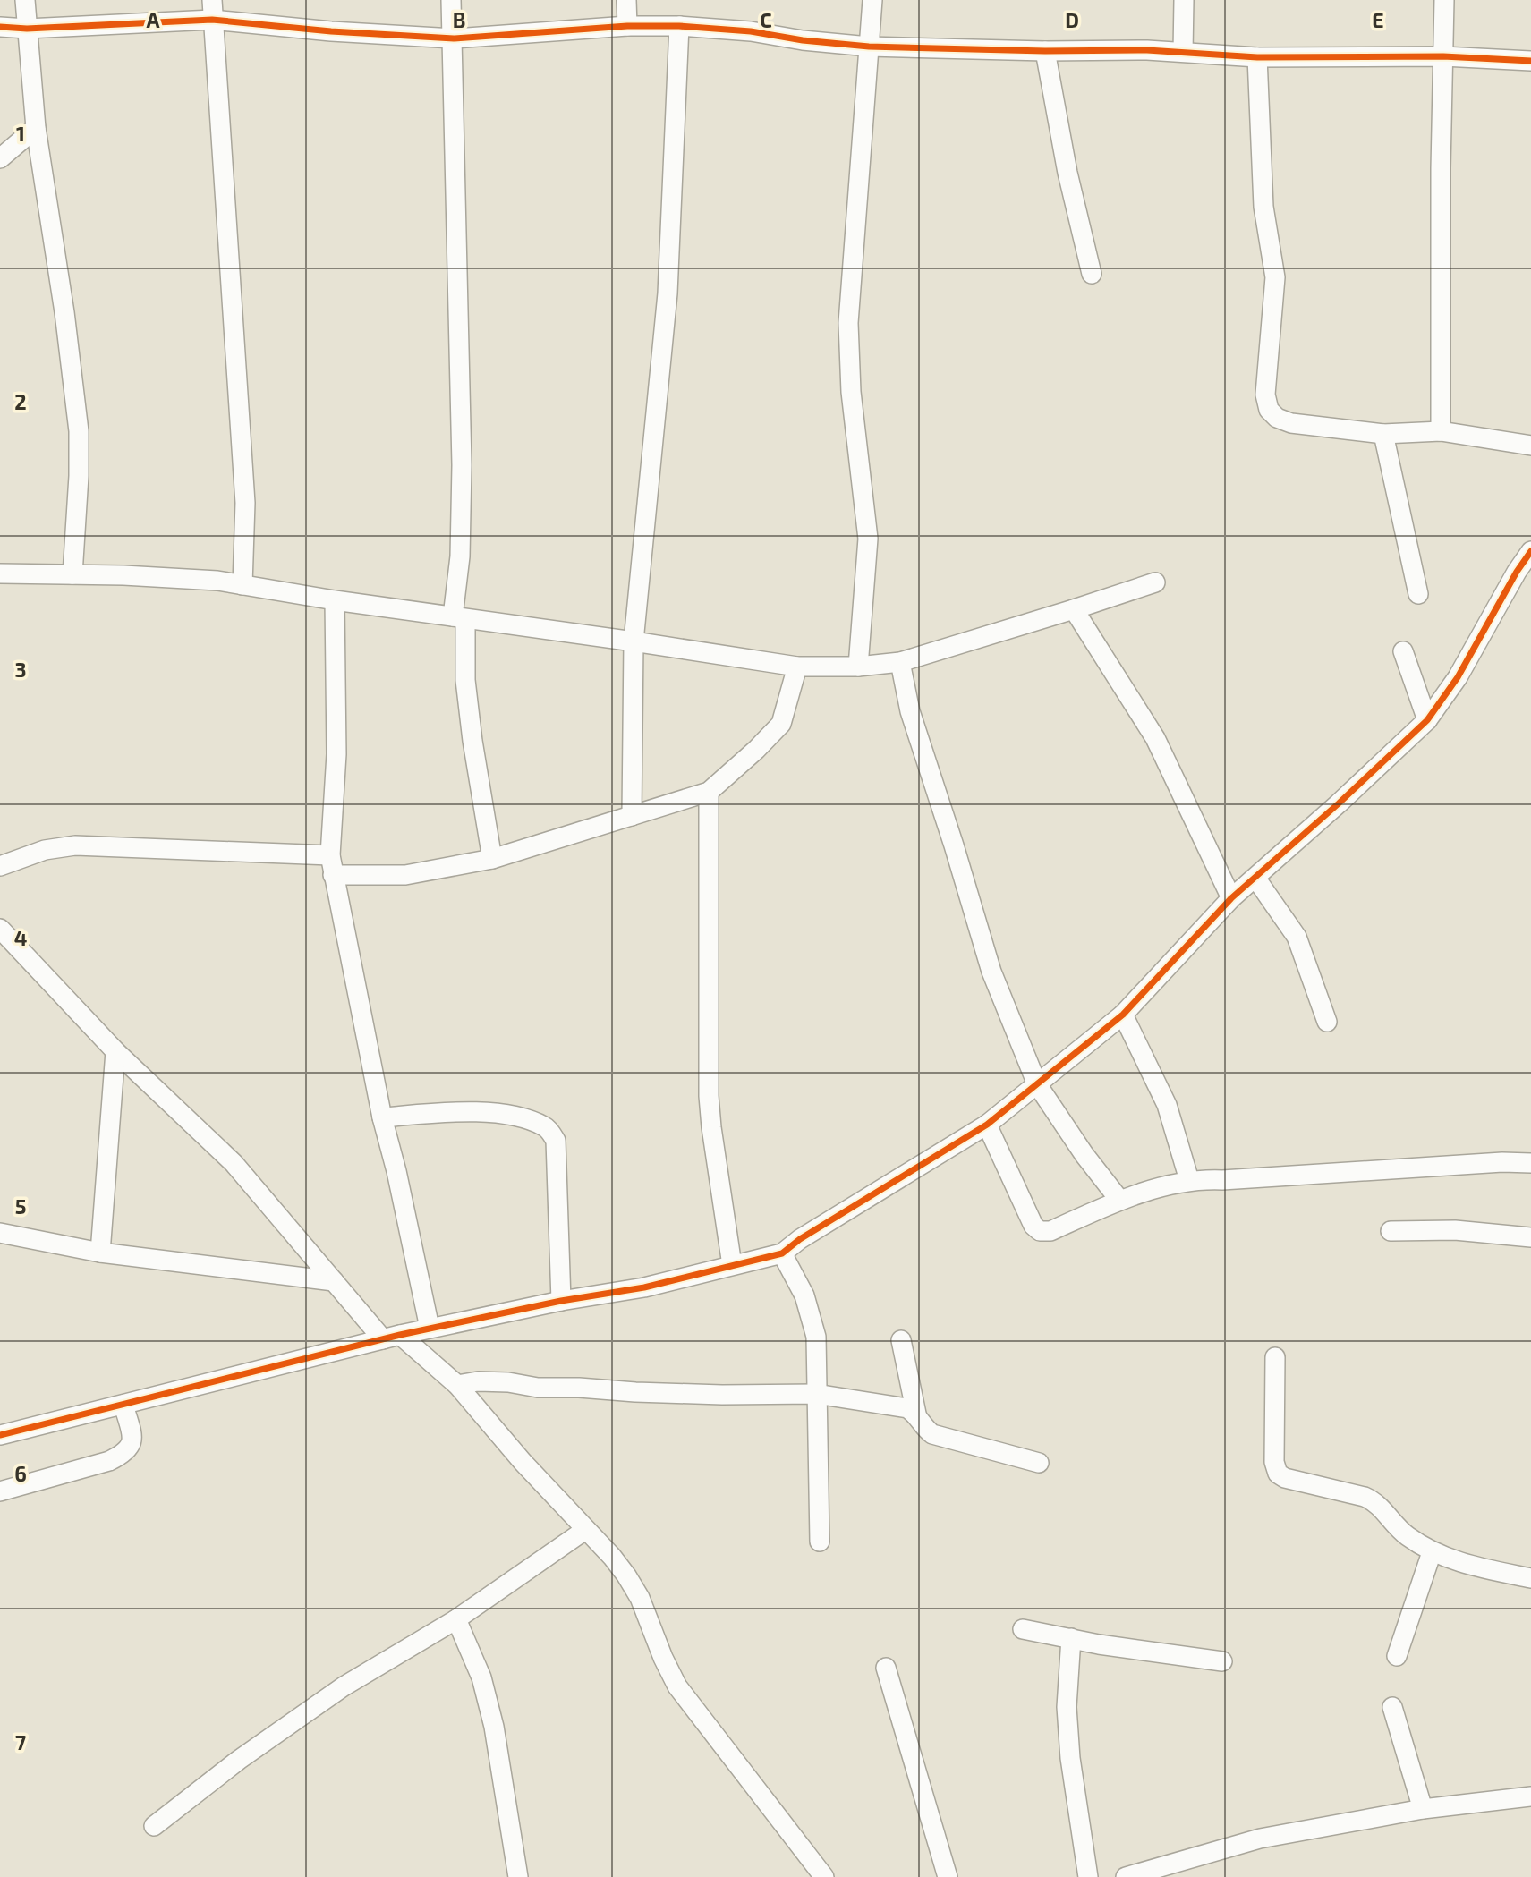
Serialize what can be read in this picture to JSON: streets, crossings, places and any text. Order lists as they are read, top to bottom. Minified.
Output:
{"grid":{"columns":["A","B","C","D","E"],"rows":["1","2","3","4","5","6","7"]}}
